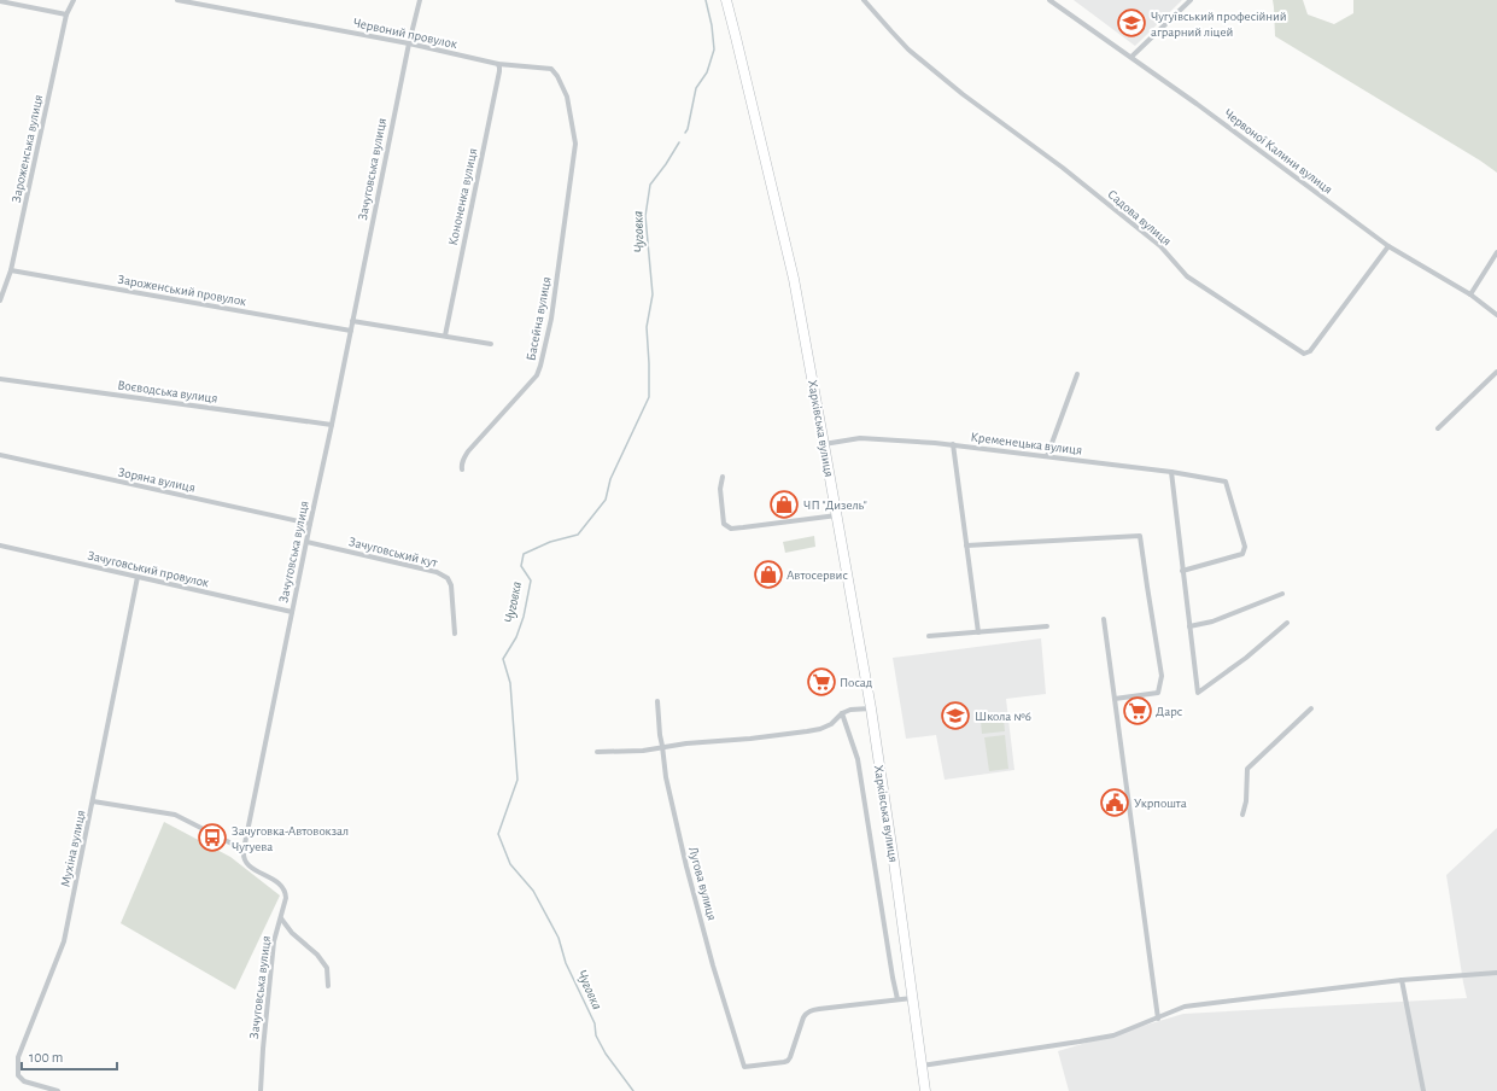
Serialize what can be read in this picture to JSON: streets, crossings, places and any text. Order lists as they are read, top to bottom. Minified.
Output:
{"streets":{"highway":["Харківська вулиця"],"street":["Червоний провулок","Зароженська вулиця","Червоної Калини вулиця","Зачуговська вулиця","Кононенка вулиця","Садова вулиця","Зароженський провулок","Басейна вулиця","Воєводська вулиця","Кременецька вулиця","Зоряна вулиця","Зачуговський кут","Зачуговський провулок","Мухіна вулиця","Лугова вулиця"]},"crossings":[["Червоний провулок","Зачуговська вулиця"],["Червоний провулок","Кононенка вулиця"],["Червоний провулок","Басейна вулиця"],["Зароженська вулиця","Зароженський провулок"],["Червоної Калини вулиця","Садова вулиця"],["Зачуговська вулиця","Зароженський провулок"],["Зачуговська вулиця","Воєводська вулиця"],["Зачуговська вулиця","Зоряна вулиця"],["Зачуговська вулиця","Зачуговський кут"],["Зачуговська вулиця","Зачуговський провулок"],["Харківська вулиця","Кременецька вулиця"],["Зачуговський провулок","Мухіна вулиця"]],"water":["Чуговка"],"places":{"school or university":["Чугуївський професійний аграрний ліцей","Школа №6"],"shop":["ЧП \"Дизель\"","Автосервис"],"supermarket":["Посад","Дарс"],"public building":["Укрпошта"],"bus stop":["Зачуговка-Автовокзал Чугуева"]},"scale_bar":"100 m"}
